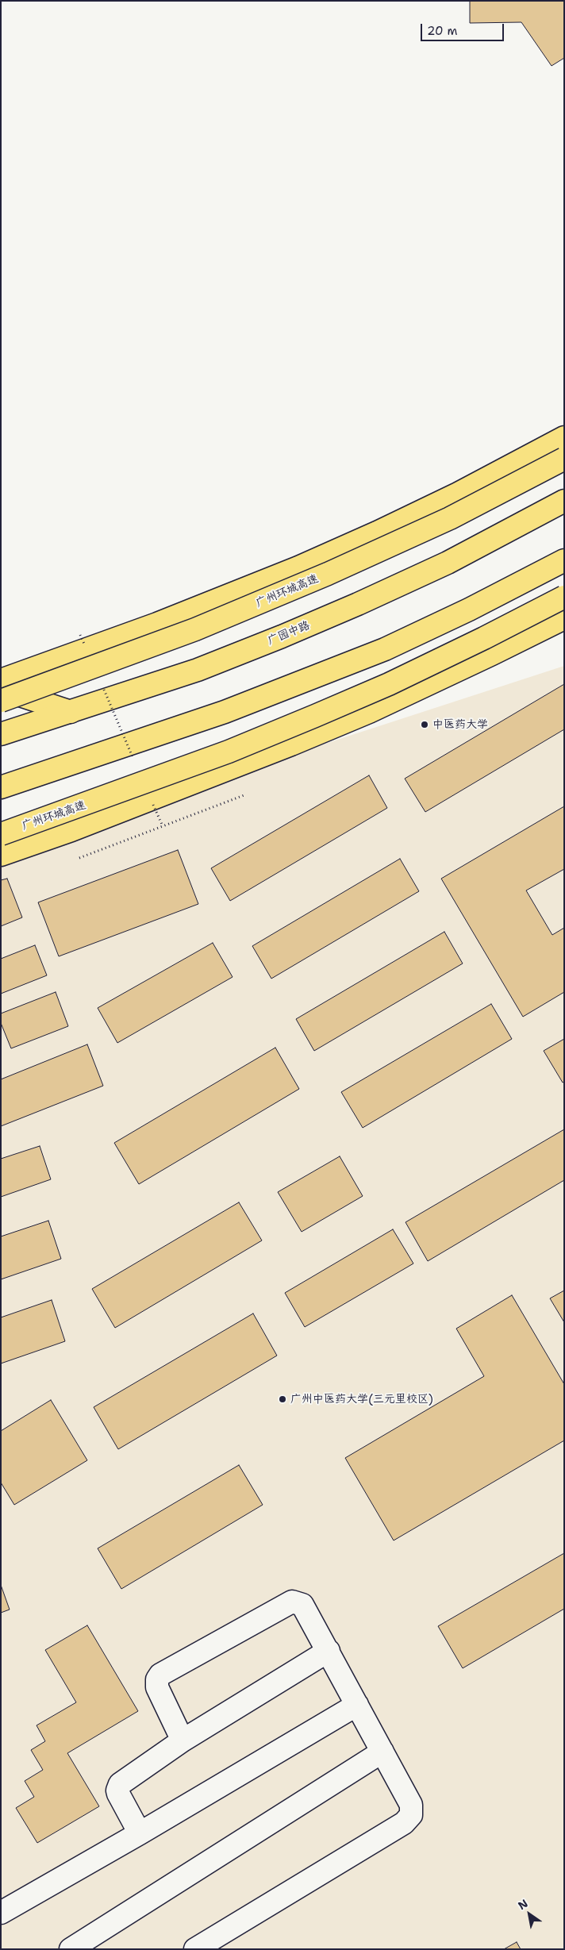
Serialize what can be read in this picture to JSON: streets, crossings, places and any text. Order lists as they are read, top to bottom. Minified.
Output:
{"streets":{"main road":["广州环城高速","广园中路"]},"places":["中医药大学","广州中医药大学(三元里校区)"],"scale_bar":"20 m","north":"top left"}
